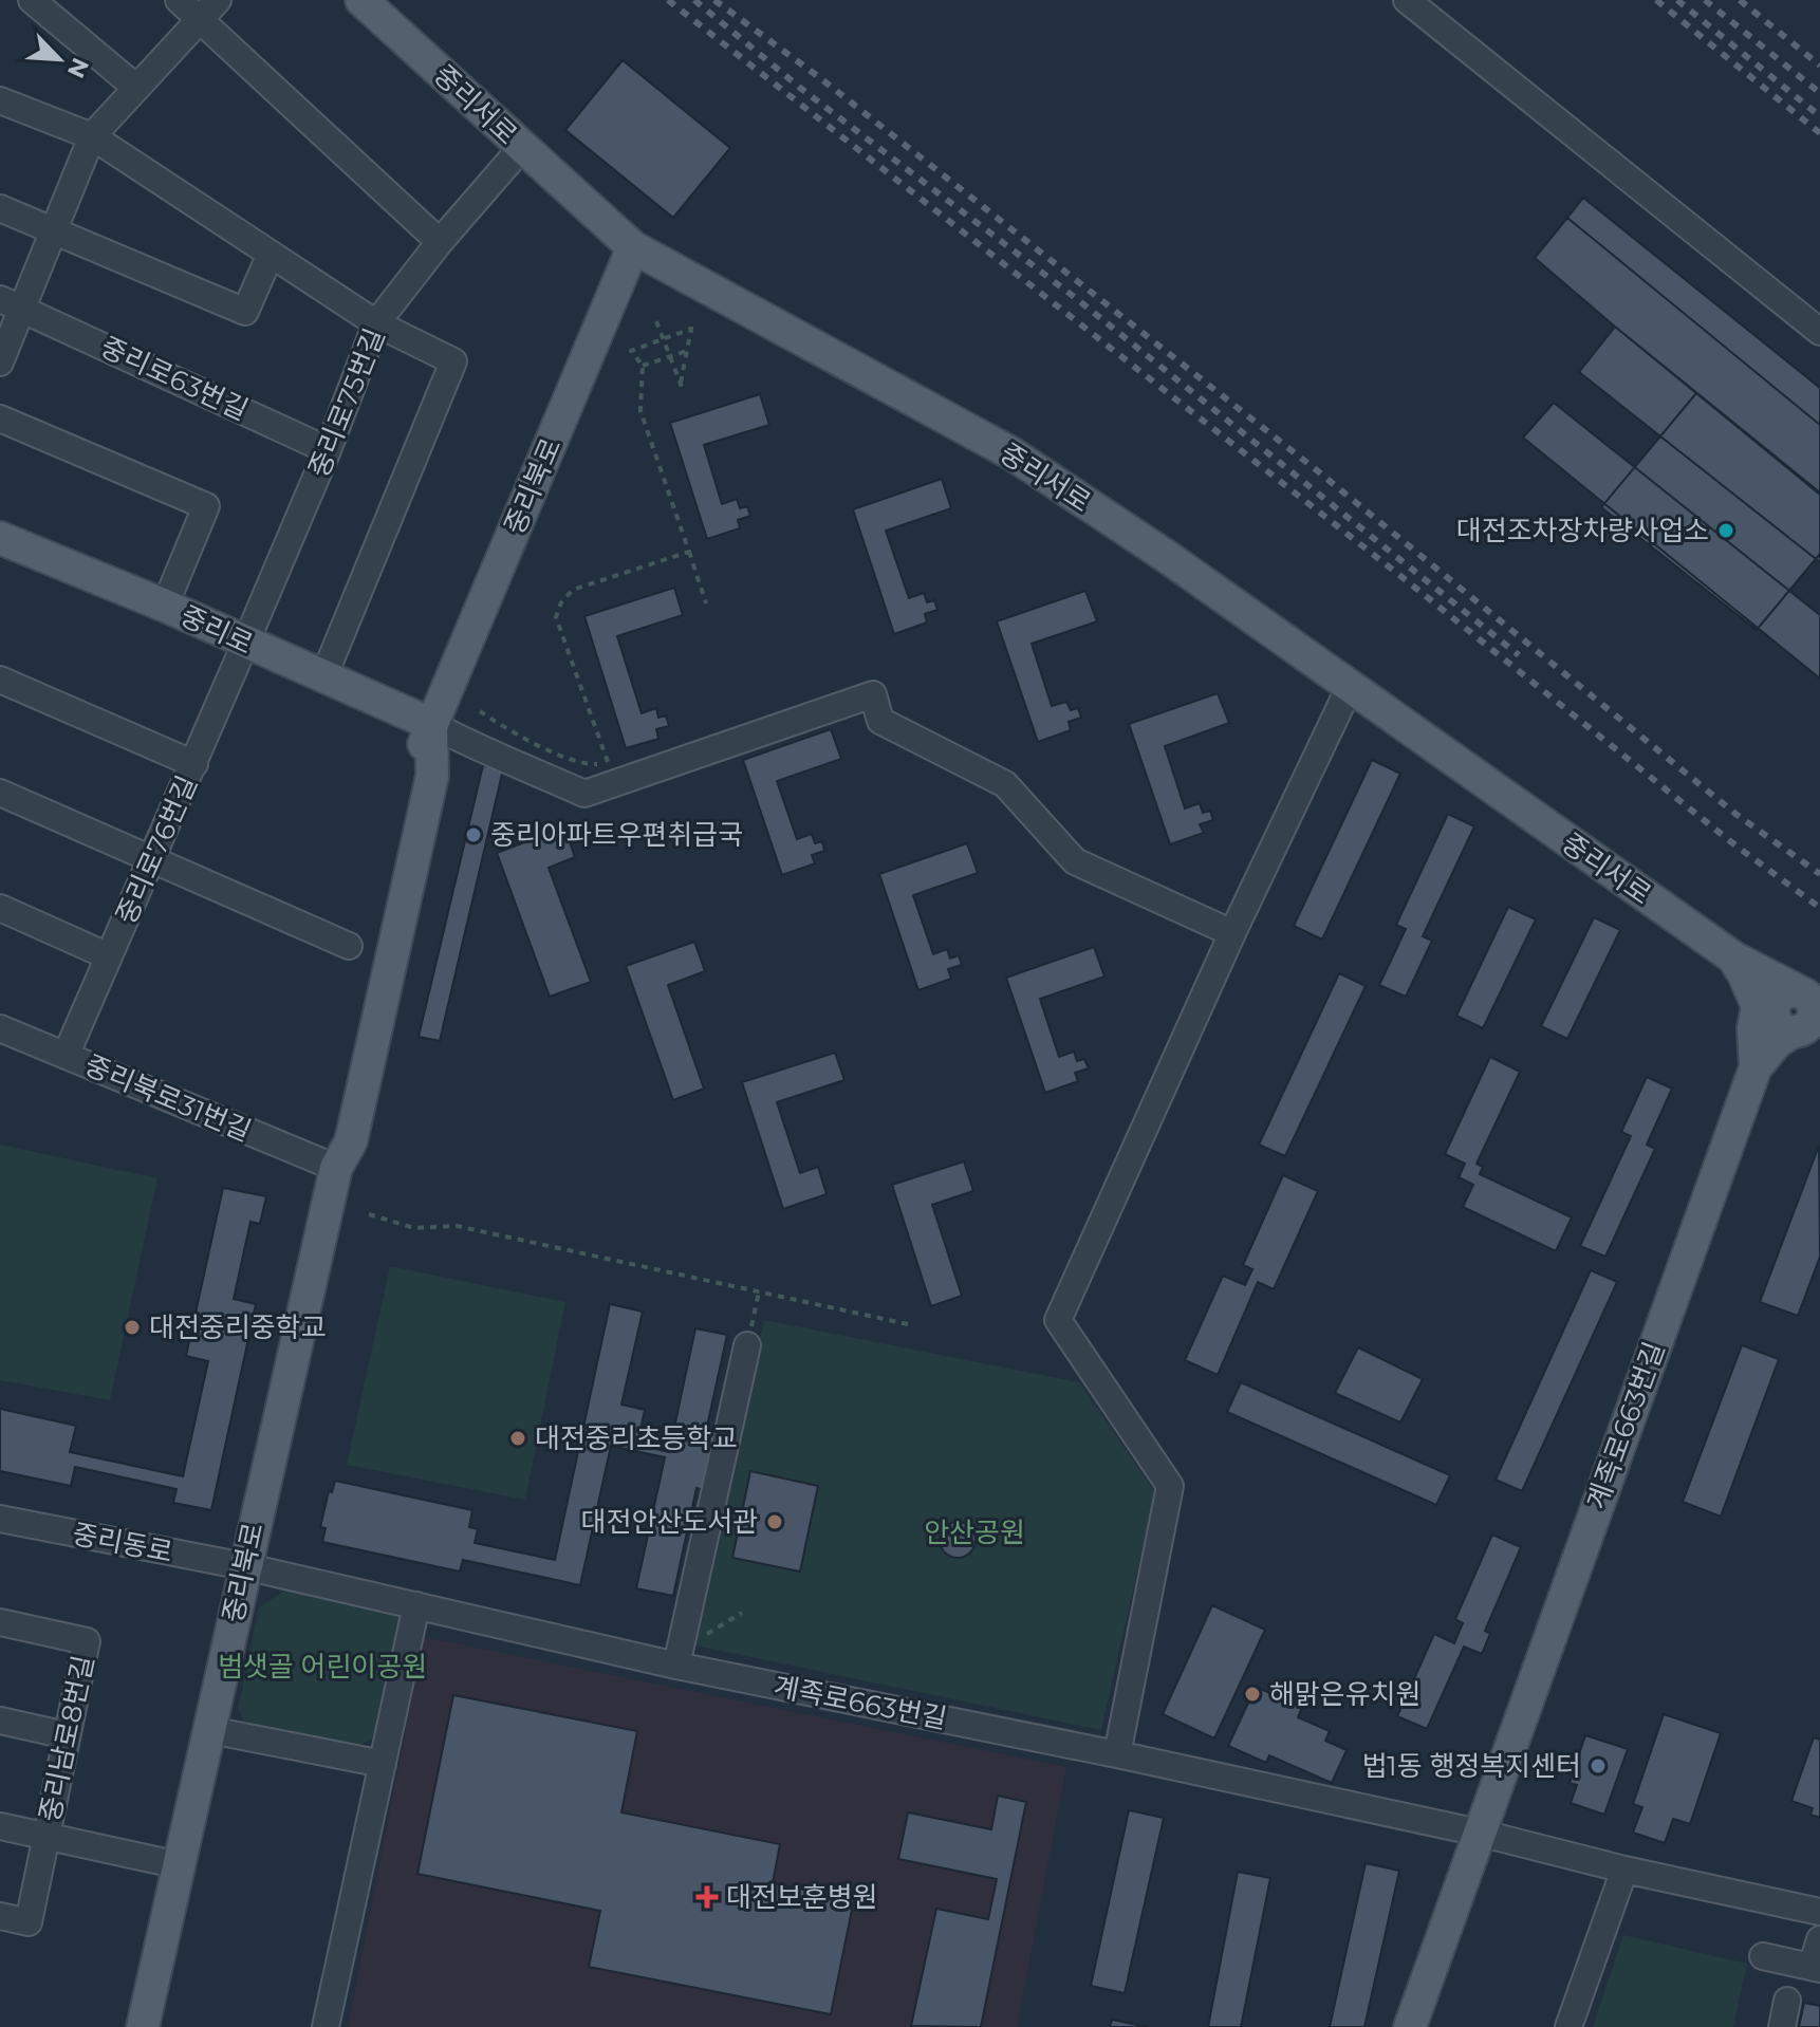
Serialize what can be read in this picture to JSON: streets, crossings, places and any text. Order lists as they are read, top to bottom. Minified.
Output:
{"streets":{"main road":["중리서로","중리북로","중리로","계족로663번길"],"street":["중리로63번길","중리로75번길","중리로76번길","중리북로31번길","중리동로","중리남로8번길"]},"crossings":[["중리서로","중리로75번길"],["중리서로","중리북로"],["중리로63번길","중리로75번길"],["중리로75번길","중리로"],["중리로75번길","중리로76번길"],["중리북로","중리로"],["중리북로","중리북로31번길"],["중리북로","계족로663번길"],["중리북로","중리동로"],["중리북로","중리남로8번길"],["중리로","중리로76번길"],["중리로76번길","중리북로31번길"],["계족로663번길","중리동로"]],"parks":["안산공원","범샛골 어린이공원"],"places":{"other":["대전조차장차량사업소","중리아파트우편취급국","대전중리중학교","대전중리초등학교","대전안산도서관","해맑은유치원","법1동 행정복지센터"],"health":["대전보훈병원"]},"north":"bottom right"}
